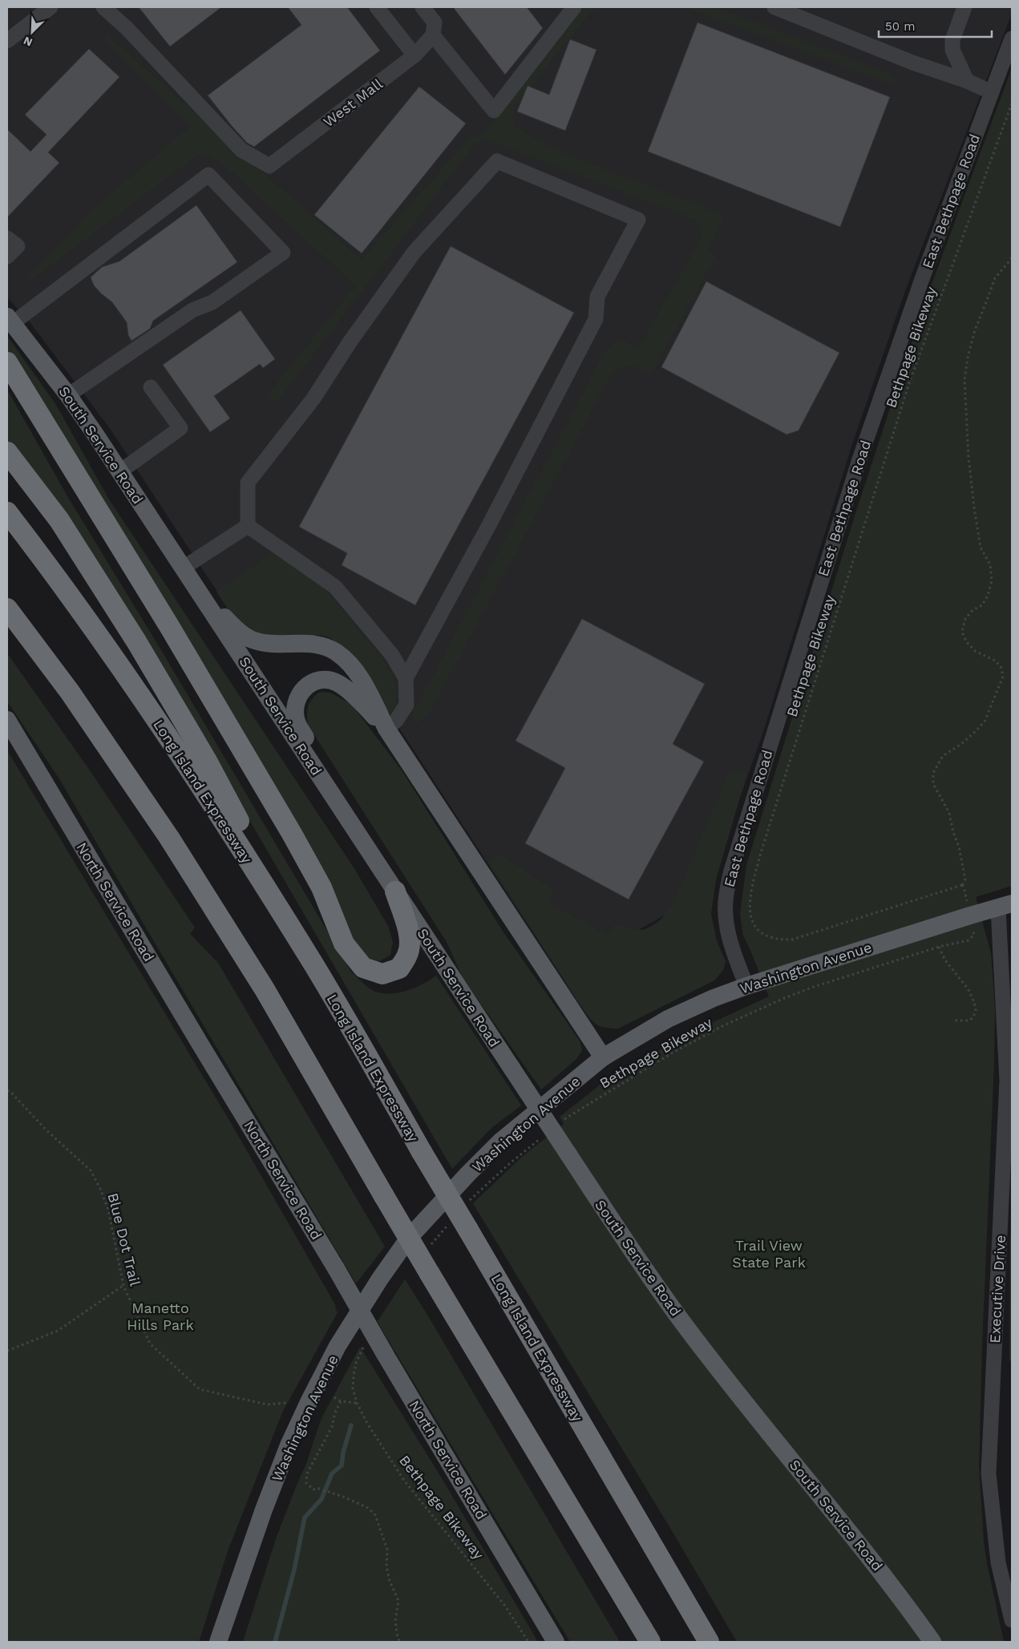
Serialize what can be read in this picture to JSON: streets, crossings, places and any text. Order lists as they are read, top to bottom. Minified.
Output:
{"streets":{"highway":["Long Island Expressway"],"main road":["South Service Road","North Service Road","Washington Avenue"],"street":["West Mall","East Bethpage Road","Executive Drive"],"path":["Bethpage Bikeway","Blue Dot Trail"]},"crossings":[["East Bethpage Road","Washington Avenue"],["Washington Avenue","Executive Drive"]],"parks":["Trail View State Park","Manetto Hills Park"],"scale_bar":"50 m","north":"bottom left"}
